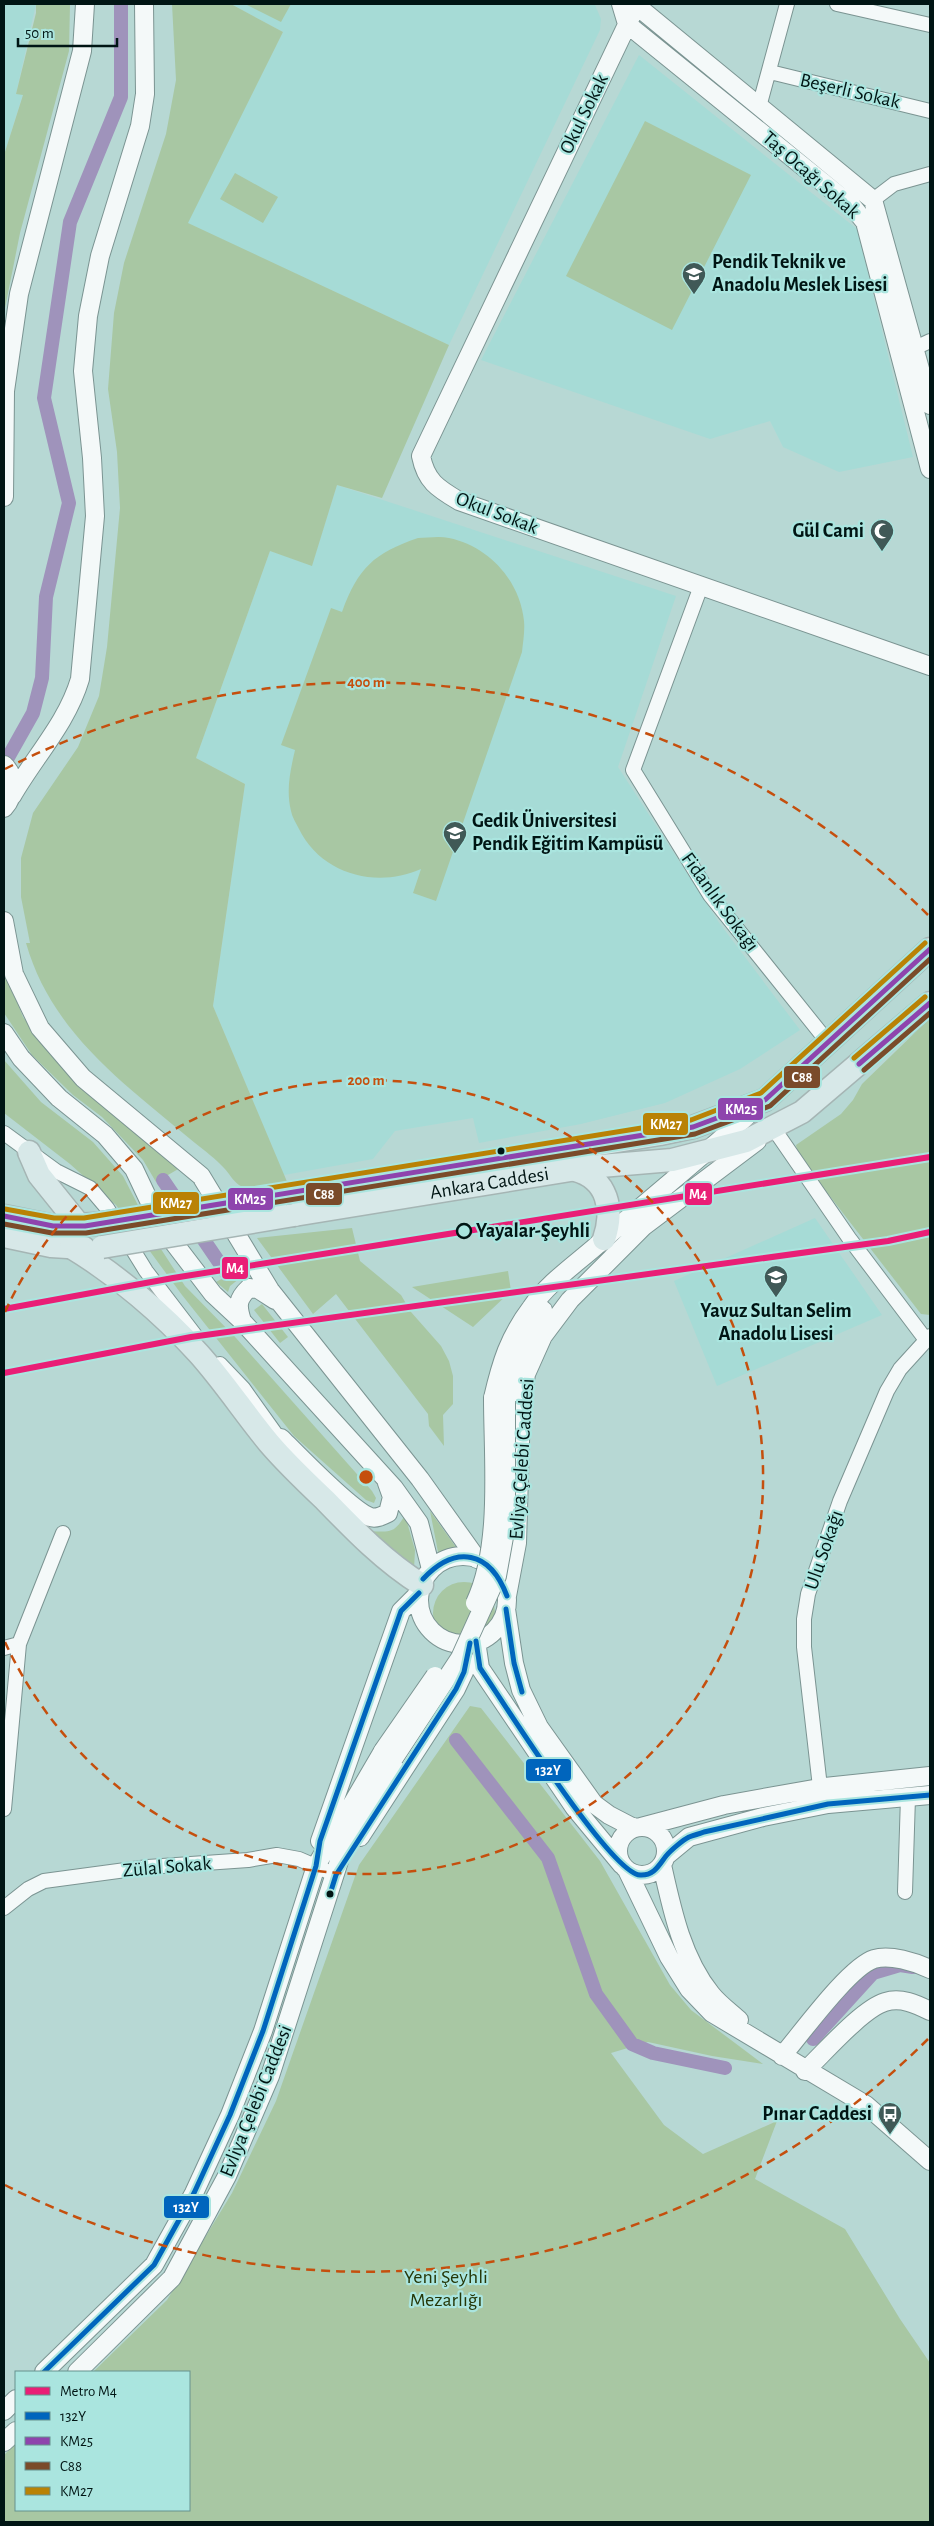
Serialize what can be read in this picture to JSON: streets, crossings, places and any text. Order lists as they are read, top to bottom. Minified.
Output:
{"streets":{"main road":["Ankara Caddesi"],"street":["Beşerli Sokak","Okul Sokak","Taş Ocağı Sokak","Fidanlık Sokağı","Evliya Çelebi Caddesi","Ulu Sokağı","Zülal Sokak"]},"crossings":[["Okul Sokak","Taş Ocağı Sokak"],["Okul Sokak","Fidanlık Sokağı"],["Fidanlık Sokağı","Ankara Caddesi"],["Ankara Caddesi","Evliya Çelebi Caddesi"],["Evliya Çelebi Caddesi","Zülal Sokak"]],"parks":["Yeni Şeyhli Mezarlığı"],"places":{"school or university":["Pendik Teknik ve Anadolu Meslek Lisesi","Gedik Üniversitesi Pendik Eğitim Kampüsü","Yavuz Sultan Selim Anadolu Lisesi"],"mosque":["Gül Cami"],"other":["Yayalar-Şeyhli"],"bus stop":["Pınar Caddesi"]},"lines":["transit line KM27","transit line KM25","transit line C88","metro line M4","transit line 132Y"],"legend":["Metro M4","132Y","KM25","C88","KM27"],"scale_bar":"50 m","rings":["400 m","200 m"]}
